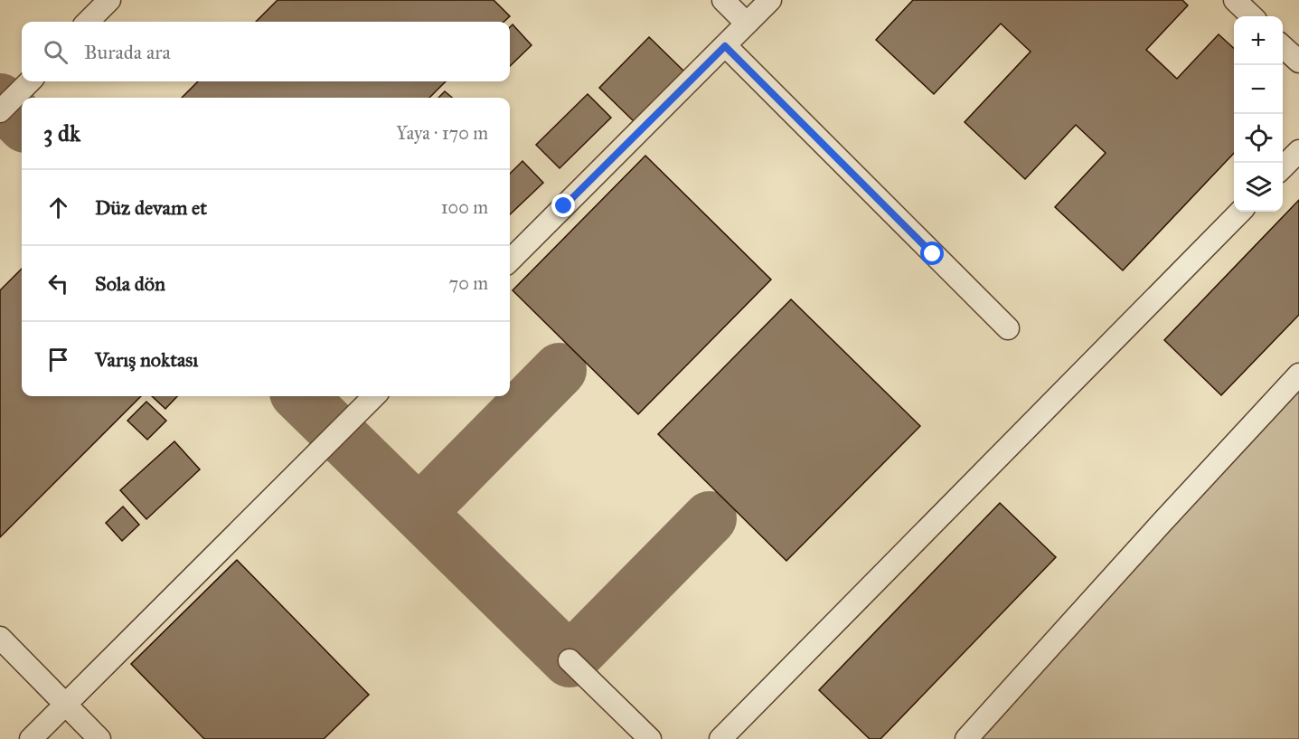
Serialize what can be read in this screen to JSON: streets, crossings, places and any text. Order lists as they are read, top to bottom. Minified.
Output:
{"page":{"map_buttons":["+","−"],"search":"Burada ara","heading":["3 dk","Yaya · 170 m"],"list":[["Düz devam et","100 m"],["Sola dön","70 m"],"Varış noktası"]}}
